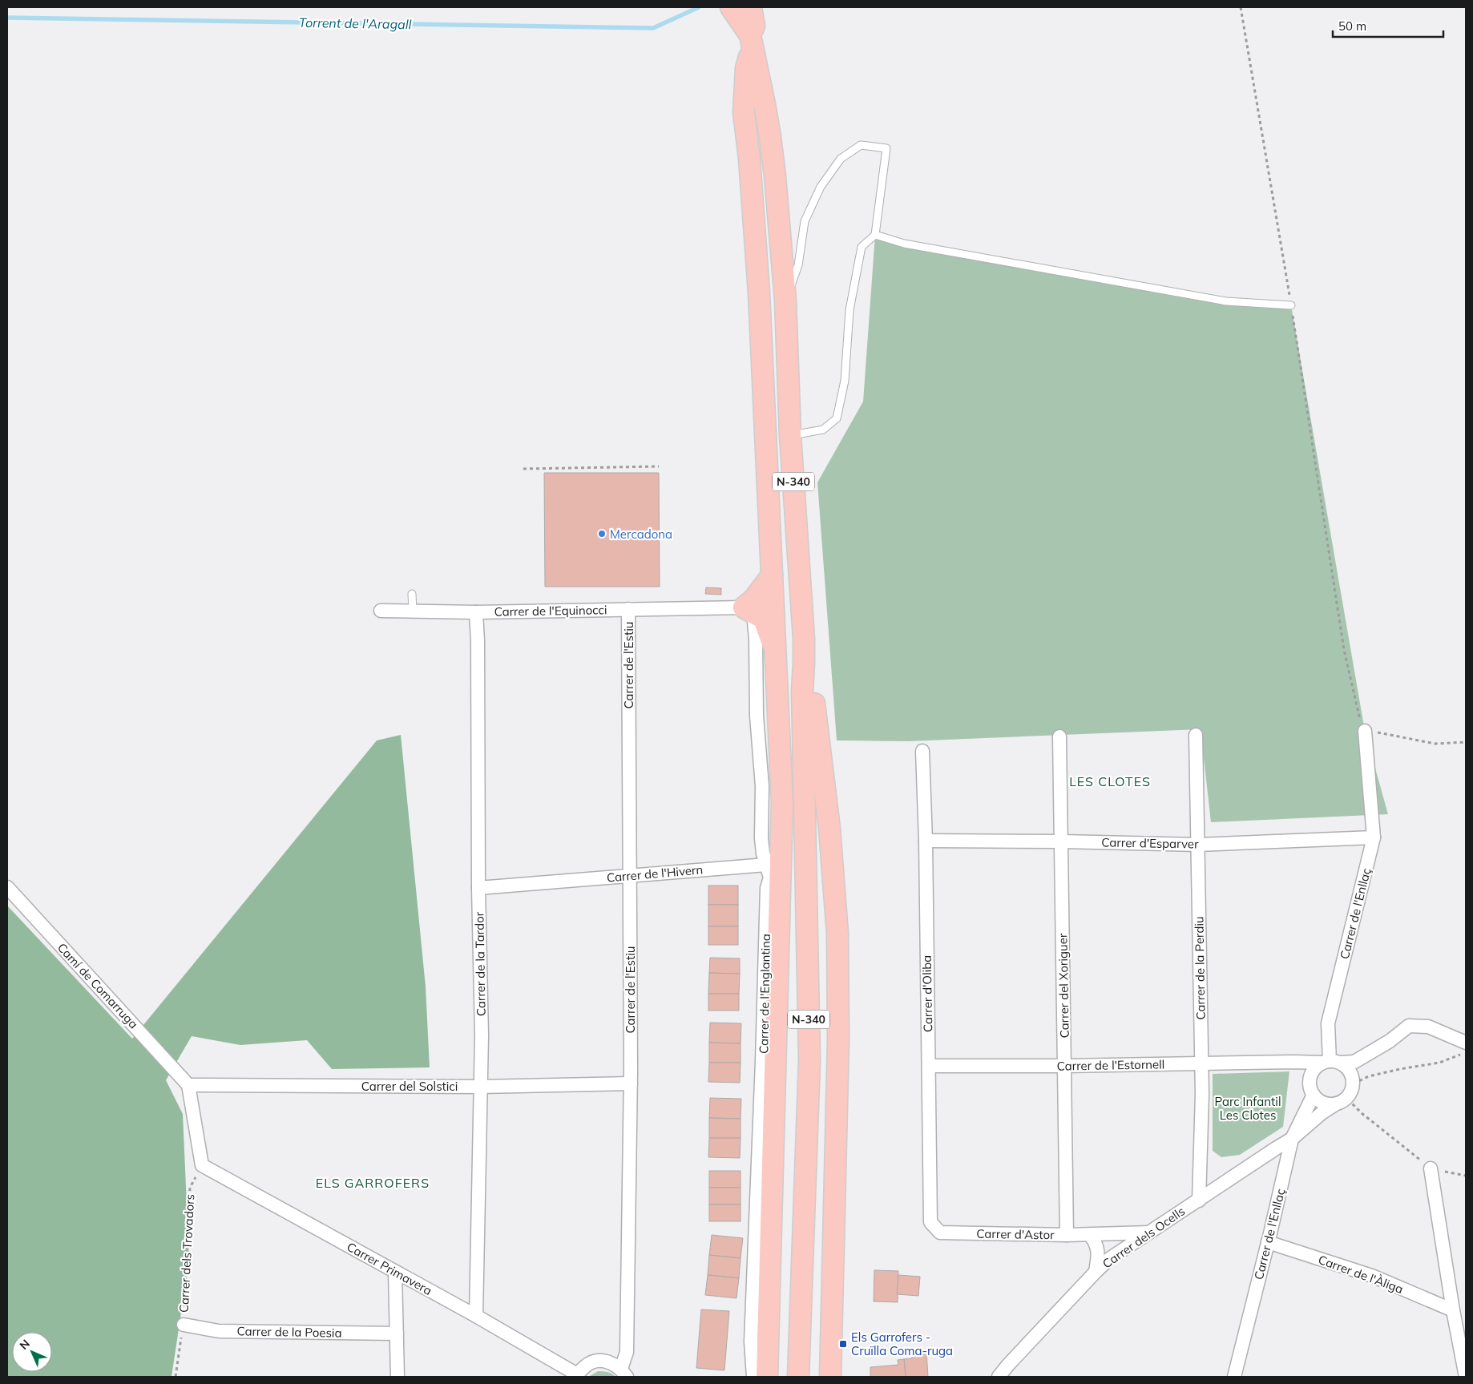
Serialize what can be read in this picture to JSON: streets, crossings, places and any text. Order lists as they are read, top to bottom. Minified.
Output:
{"streets":{"main road":["N-340"],"street":["Carrer de l'Equinocci","Carrer de l'Estiu","Carrer d'Esparver","Carrer de l'Hivern","Carrer de l'Enllaç","Carrer de la Tardor","Carrer de la Perdiu","Camí de Comarruga","Carrer del Xoriguer","Carrer de l'Englantina","Carrer d'Oliba","Carrer de l'Estornell","Carrer del Solstici","Carrer d'Astor","Carrer dels Ocells","Carrer Primavera","Carrer de l'Àliga","Carrer de la Poesia"],"path":["Carrer dels Trovadors"]},"crossings":[["Carrer de l'Equinocci","Carrer de l'Estiu"],["Carrer de l'Equinocci","Carrer de la Tardor"],["Carrer de l'Equinocci","Carrer de l'Englantina"],["Carrer de l'Estiu","Carrer de l'Hivern"],["Carrer de l'Estiu","Carrer del Solstici"],["Carrer d'Esparver","Carrer de l'Enllaç"],["Carrer d'Esparver","Carrer de la Perdiu"],["Carrer d'Esparver","Carrer del Xoriguer"],["Carrer d'Esparver","Carrer d'Oliba"],["Carrer de l'Hivern","Carrer de la Tardor"],["Carrer de l'Hivern","Carrer de l'Englantina"],["Carrer de l'Enllaç","Carrer de l'Estornell"],["Carrer de l'Enllaç","Carrer dels Ocells"],["Carrer de l'Enllaç","Carrer de l'Àliga"],["Carrer de la Tardor","Carrer del Solstici"],["Carrer de la Tardor","Carrer Primavera"],["Carrer de la Perdiu","Carrer de l'Estornell"],["Carrer de la Perdiu","Carrer dels Ocells"],["Camí de Comarruga","Carrer del Solstici"],["Carrer del Xoriguer","Carrer de l'Estornell"],["Carrer del Xoriguer","Carrer d'Astor"],["Carrer d'Oliba","Carrer de l'Estornell"],["Carrer d'Oliba","Carrer d'Astor"],["Carrer de l'Estornell","Carrer dels Ocells"],["Carrer d'Astor","Carrer dels Ocells"],["Carrer dels Trovadors","Carrer Primavera"],["Carrer dels Trovadors","Carrer de la Poesia"]],"districts":["LES CLOTES","ELS GARROFERS"],"water":["Torrent de l'Aragall"],"parks":["Parc Infantil Les Clotes"],"places":{"other":["Mercadona"],"transit":["Els Garrofers - Cruïlla Coma-ruga"]},"scale_bar":"50 m","north":"top left"}
